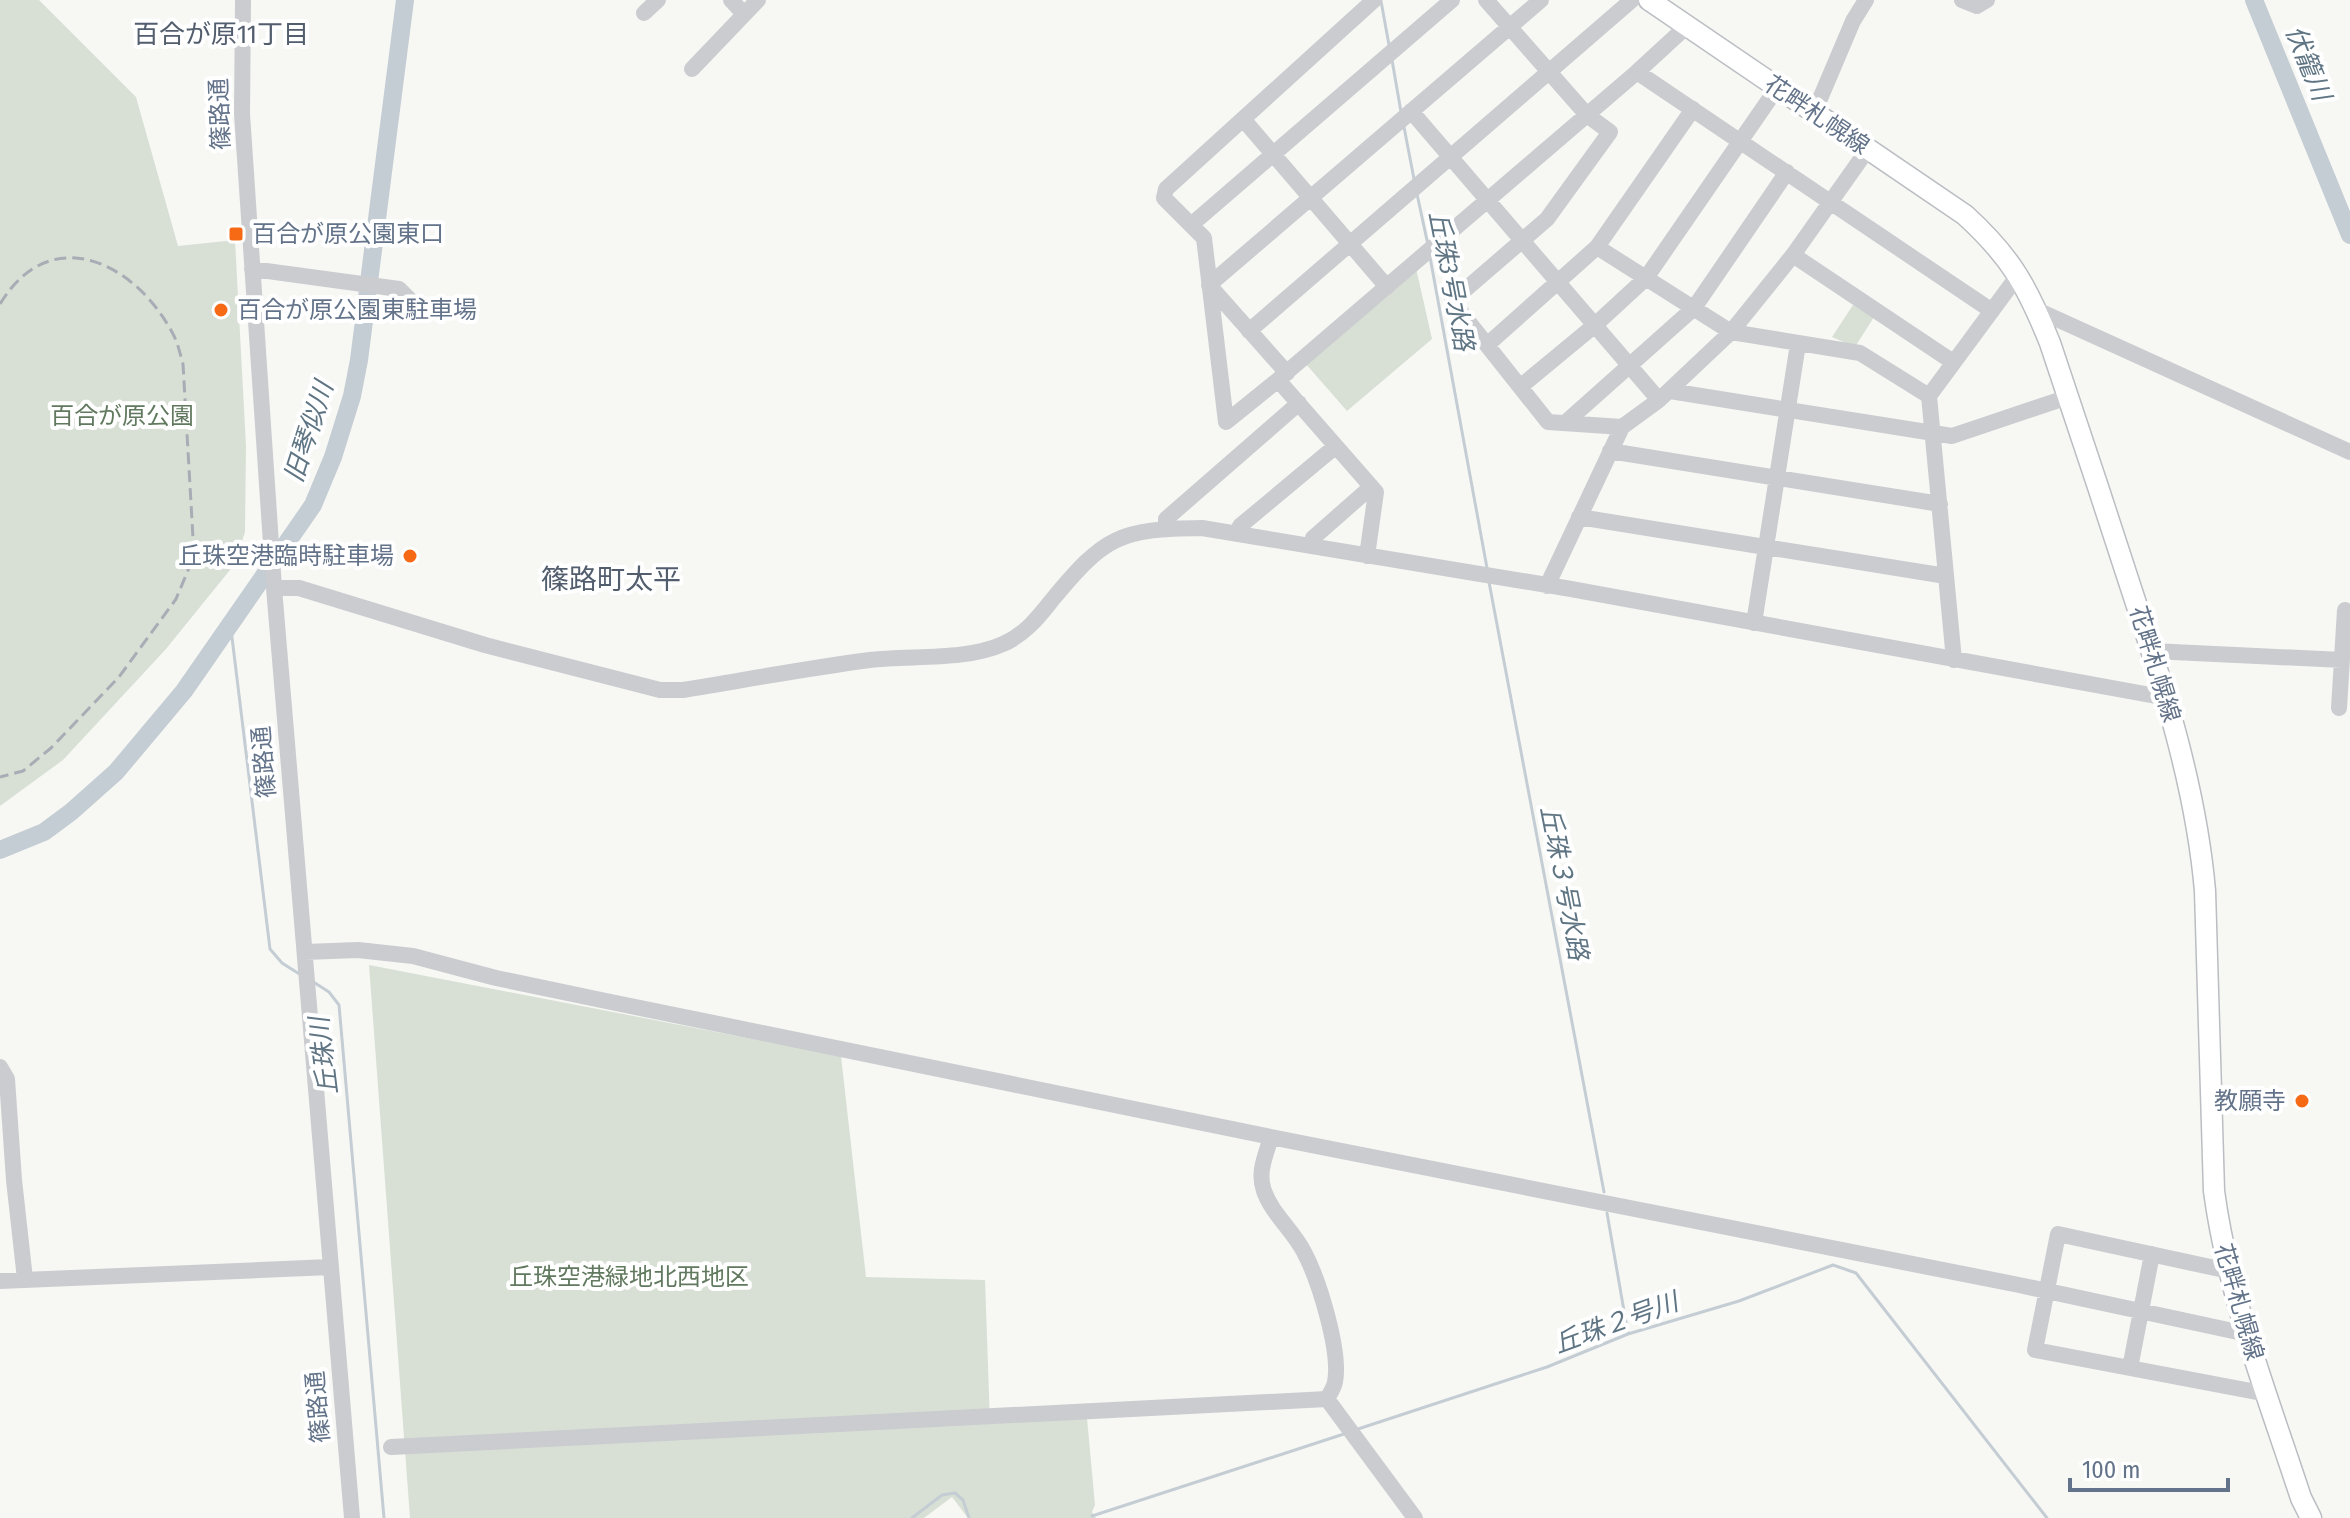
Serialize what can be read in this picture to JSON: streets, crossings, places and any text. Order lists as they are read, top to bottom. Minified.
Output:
{"streets":{"main road":["花畔札幌線"],"street":["篠路通"]},"districts":["百合が原11丁目","篠路町太平"],"water":["伏籠川","丘珠3号水路","旧琴似川","丘珠３号水路","丘珠川","丘珠２号川"],"parks":["百合が原公園","丘珠空港緑地北西地区"],"places":{"transit":["百合が原公園東口"],"other":["百合が原公園東駐車場","丘珠空港臨時駐車場","教願寺"]},"scale_bar":"100 m"}
